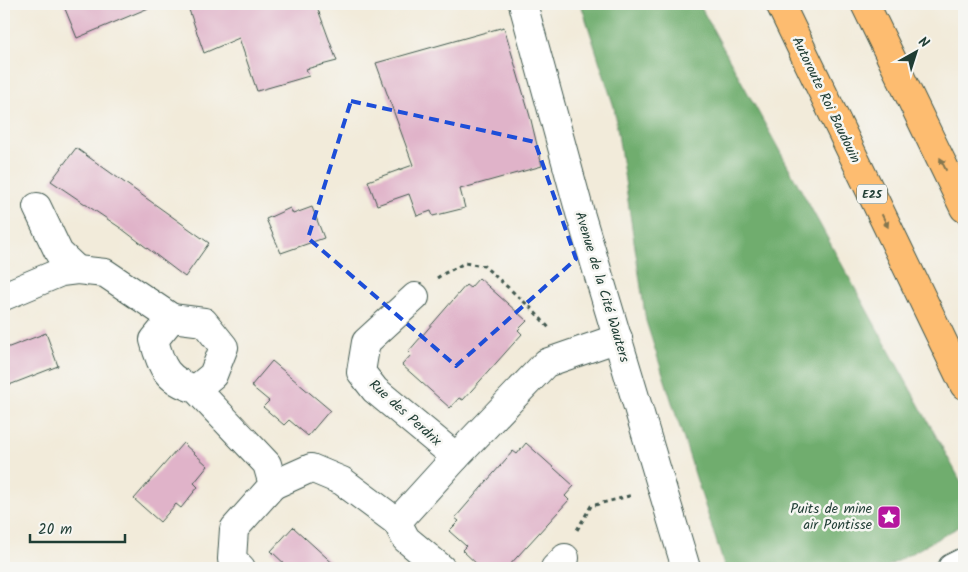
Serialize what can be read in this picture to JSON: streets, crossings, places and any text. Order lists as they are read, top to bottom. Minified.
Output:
{"streets":{"highway":["Autoroute Roi Baudouin","E25"],"street":["Avenue de la Cité Wauters","Rue des Perdrix"]},"places":{"place":["Puits de mine air Pontisse"]},"scale_bar":"20 m","north":"top right"}
